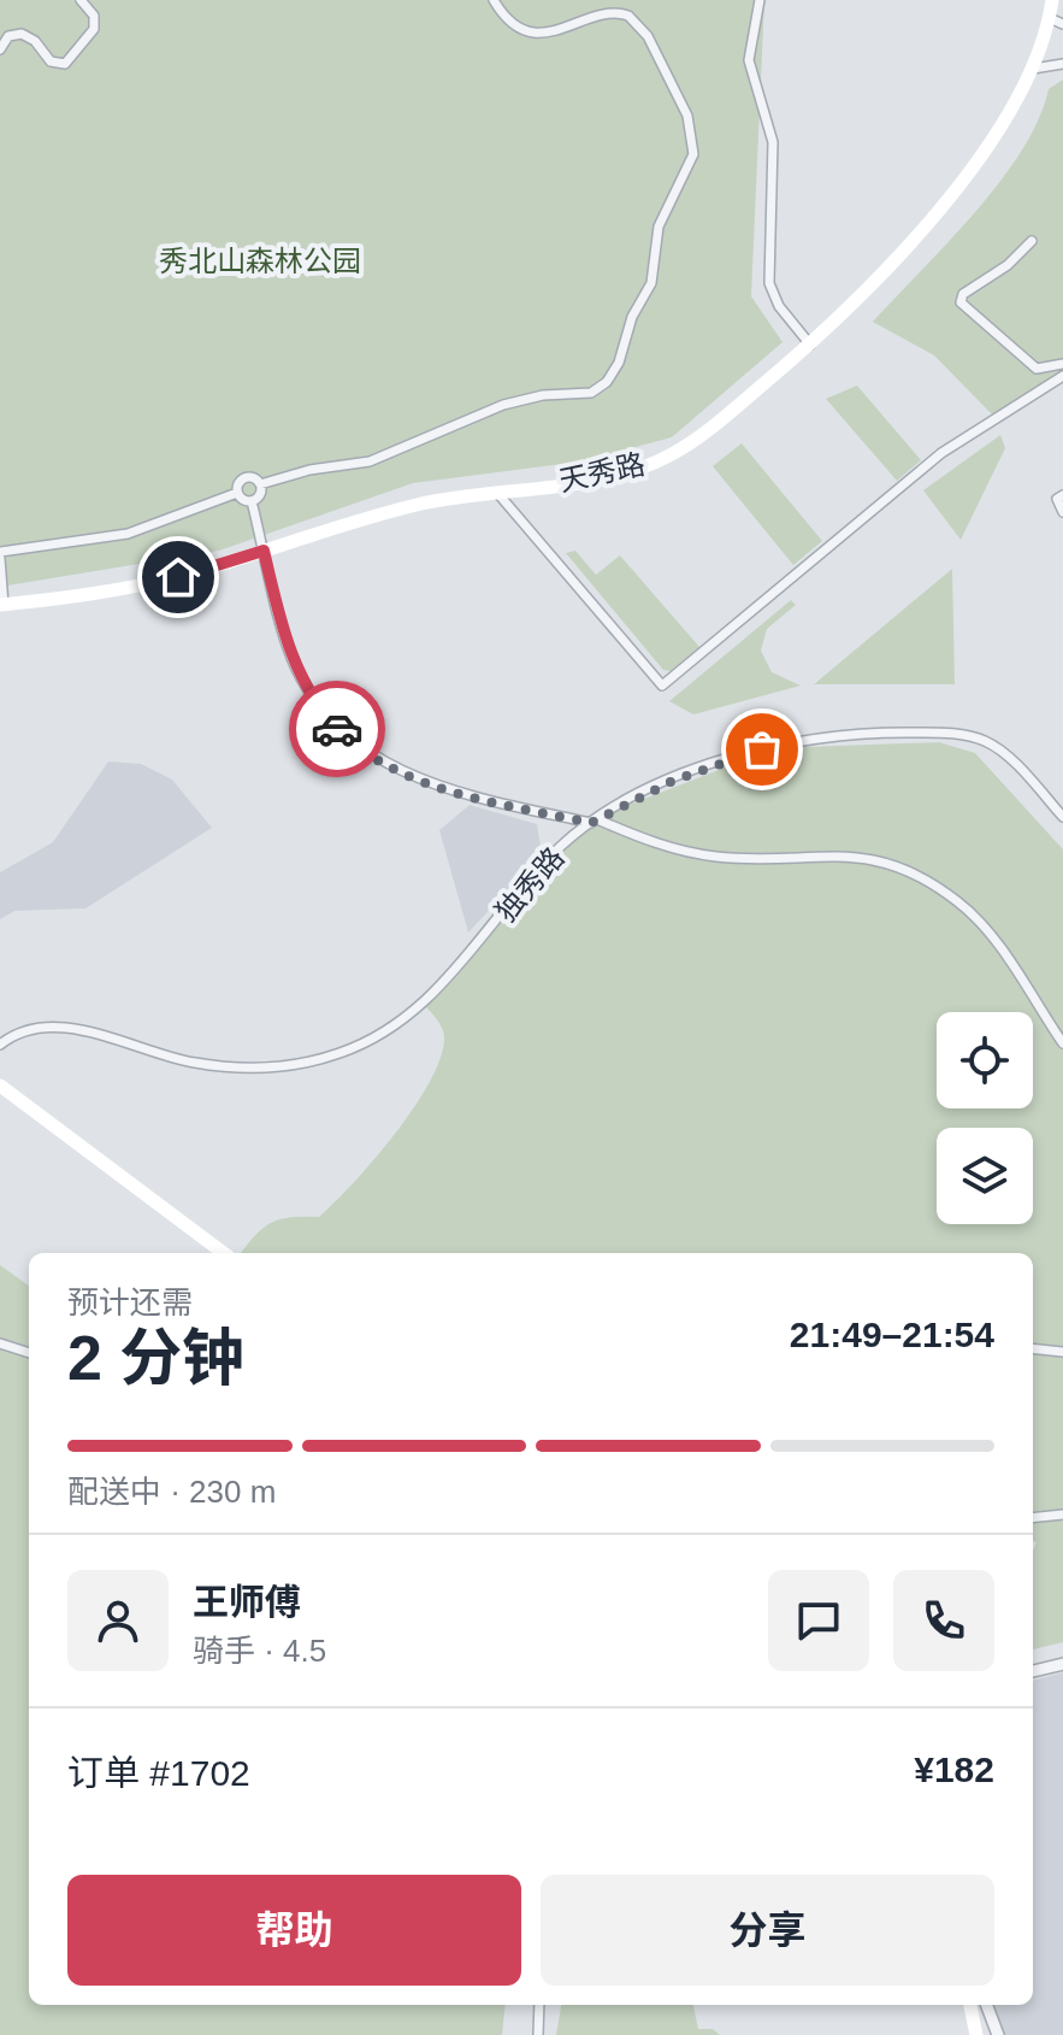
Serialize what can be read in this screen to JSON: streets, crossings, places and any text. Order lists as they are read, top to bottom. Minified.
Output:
{"streets":{"main road":["天秀路"],"street":["独秀路"]},"parks":["秀北山森林公园"],"page":{"heading":["2 分钟","预计还需","21:49–21:54"],"panel":["王师傅","骑手 · 4.5","订单 #1702","¥182"],"bar":"配送中 · 230 m","buttons":["帮助","分享"]}}
